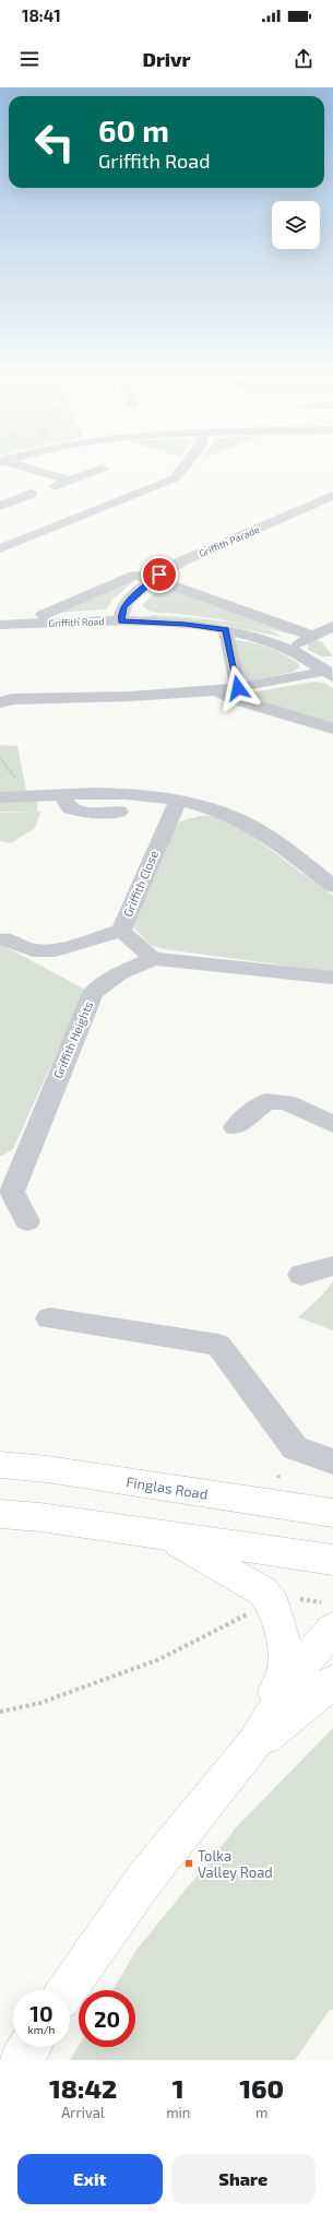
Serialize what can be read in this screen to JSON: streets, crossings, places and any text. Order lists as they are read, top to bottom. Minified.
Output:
{"streets":{"main road":["Finglas Road"],"street":["Griffith Parade","Griffith Road","Griffith Close","Griffith Heights"]},"crossings":[["Griffith Parade","Griffith Road"]],"places":{"transit":["Tolka Valley Road"]},"page":{"status":"18:41","header":"Drivr","turn":["60 m","Griffith Road"],"speed":"10 km/h","limit":"20","eta":["18:42","Arrival","1","min","160","m"],"buttons":["Exit","Share"]}}
